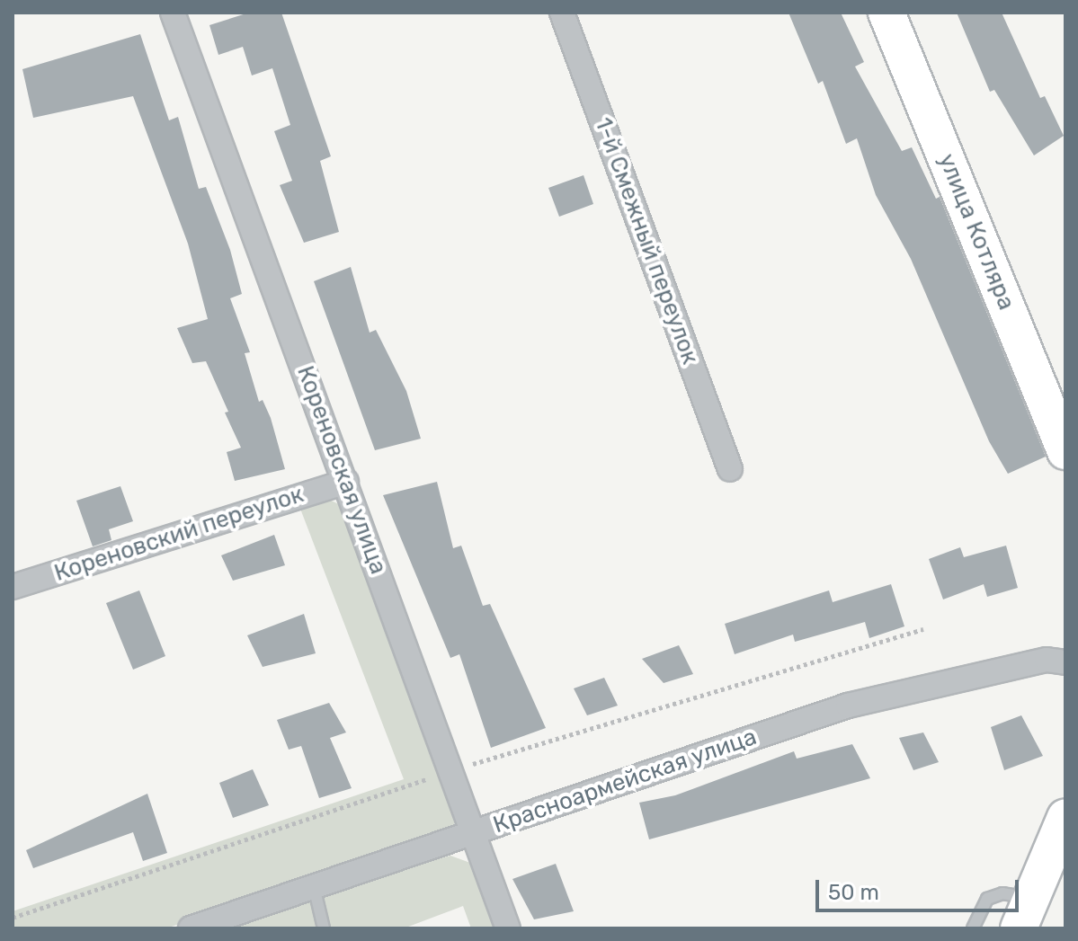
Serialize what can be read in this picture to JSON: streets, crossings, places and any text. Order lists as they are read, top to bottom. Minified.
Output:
{"streets":{"main road":["улица Котляра"],"street":["1-й Смежный переулок","Кореновская улица","Кореновский переулок","Красноармейская улица"]},"crossings":[["Кореновская улица","Кореновский переулок"],["Кореновская улица","Красноармейская улица"]],"scale_bar":"50 m"}
